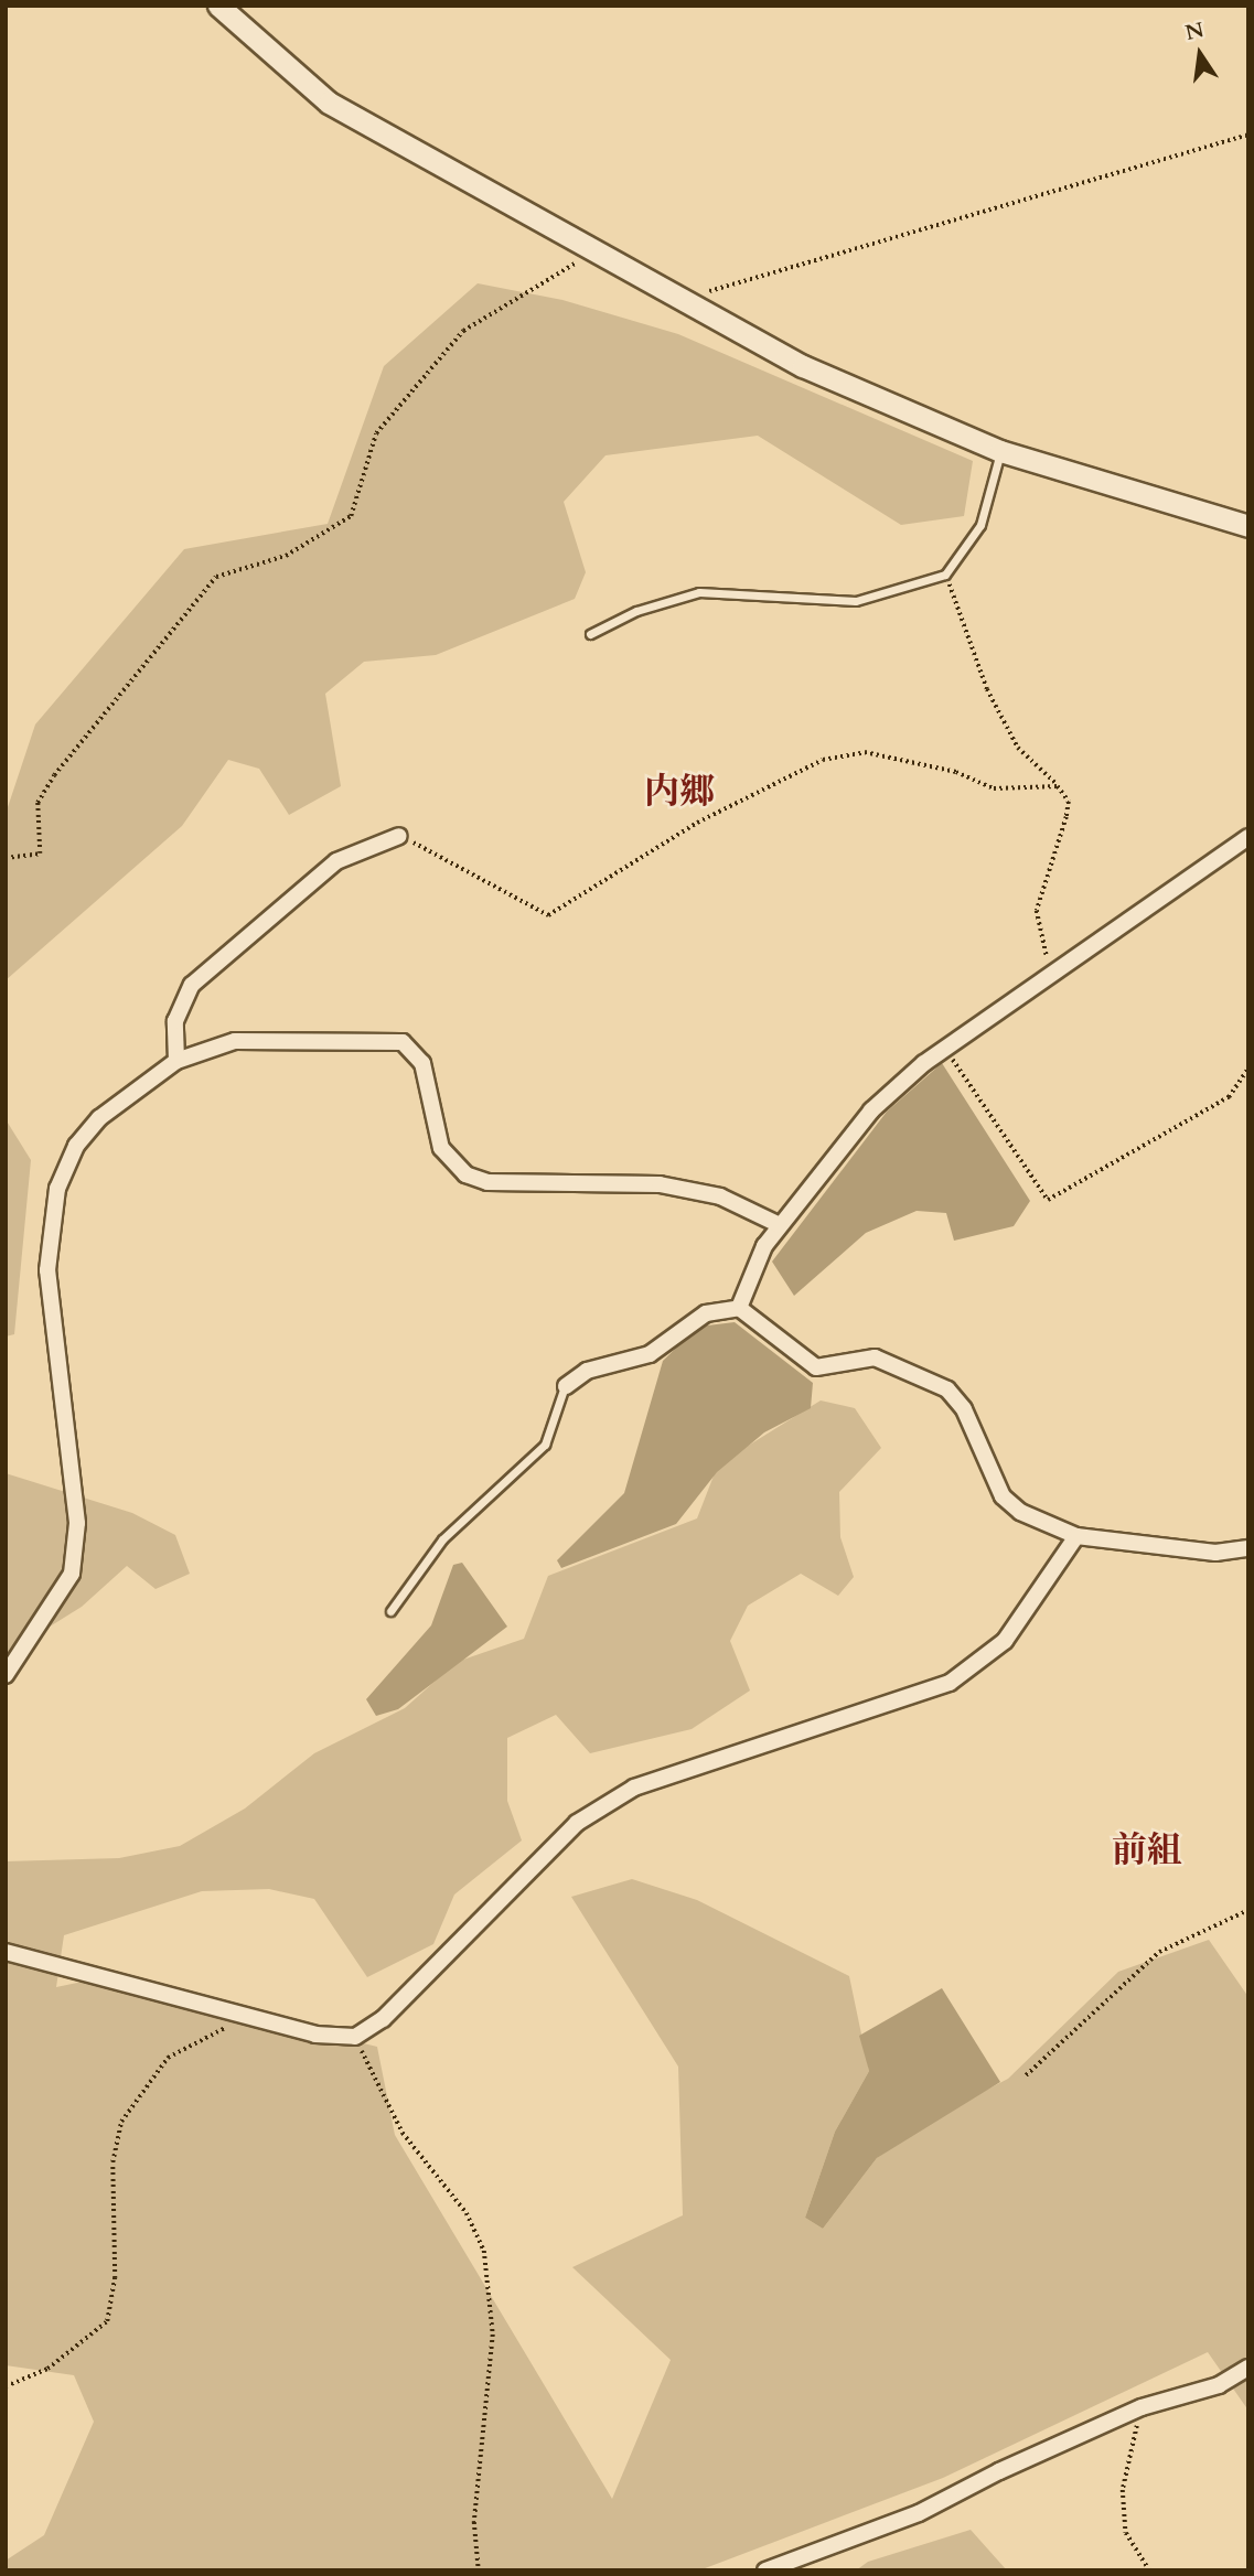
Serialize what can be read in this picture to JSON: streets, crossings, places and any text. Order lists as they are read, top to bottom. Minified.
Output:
{"districts":["内郷","前組"],"north":"top"}
